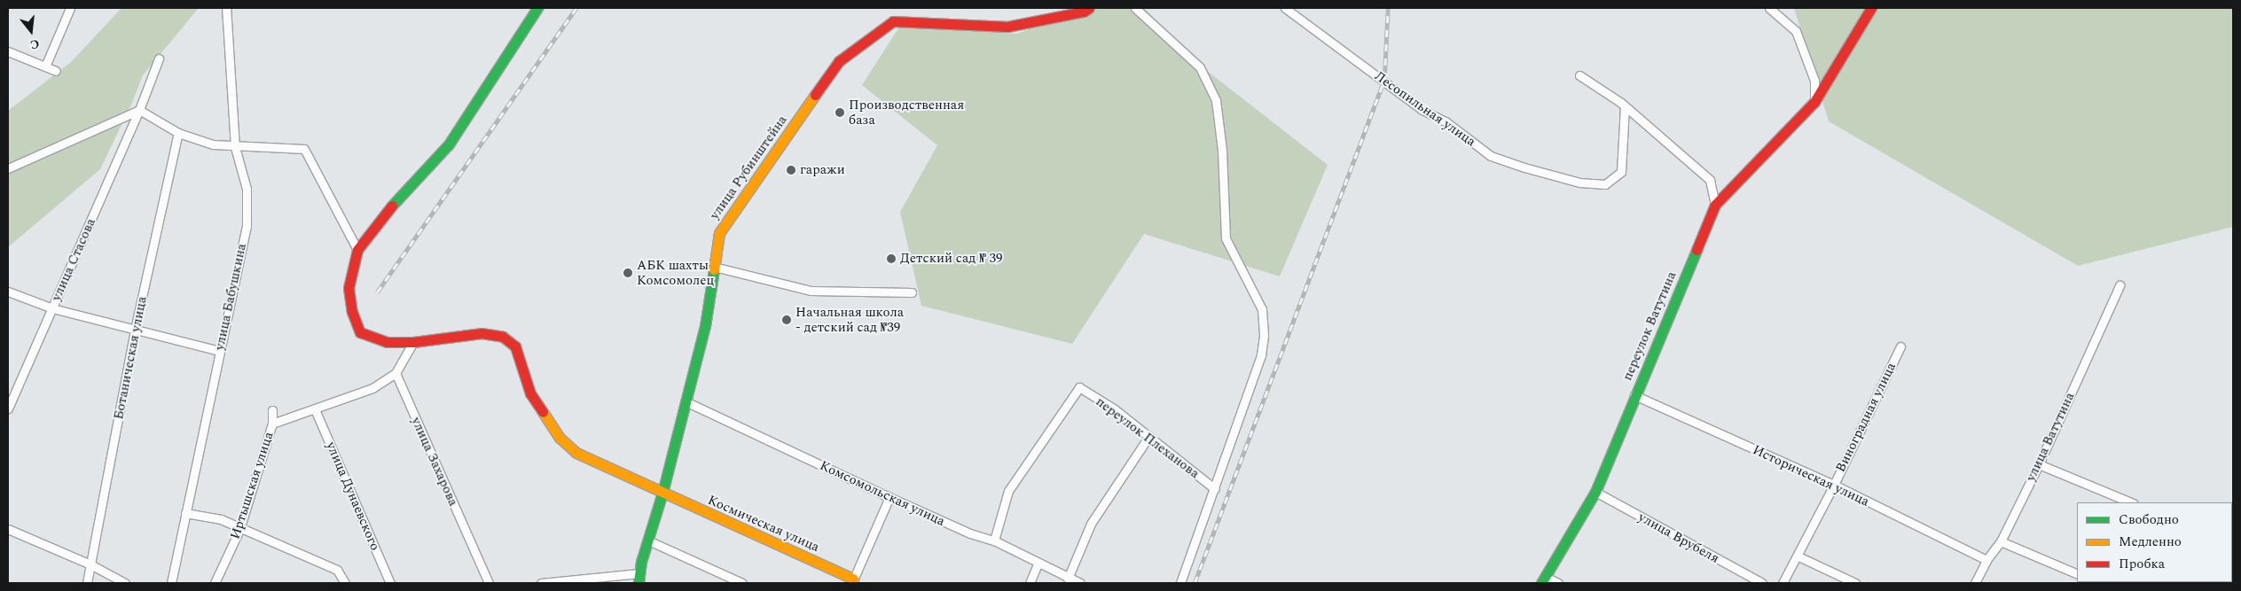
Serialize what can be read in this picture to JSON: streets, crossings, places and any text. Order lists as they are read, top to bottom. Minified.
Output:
{"streets":{"street":["Лесопильная улица","улица Рубинштейна","улица Стасова","улица Бабушкина","переулок Ватутина","Ботаническая улица","Виноградная улица","улица Ватутина","переулок Плеханова","улица Захарова","Историческая улица","Иртышская улица","Комсомольская улица","улица Дунаевского","Космическая улица","улица Врубеля"]},"crossings":[["улица Рубинштейна","Комсомольская улица"],["улица Рубинштейна","Космическая улица"],["переулок Ватутина","Историческая улица"],["переулок Ватутина","улица Врубеля"],["Виноградная улица","Историческая улица"],["улица Ватутина","Историческая улица"],["переулок Плеханова","Комсомольская улица"]],"places":["Производственная база","гаражи","Детский сад № 39","АБК шахты Комсомолец","Начальная школа - детский сад №39"],"legend":["Свободно","Медленно","Пробка"],"north":"bottom"}
